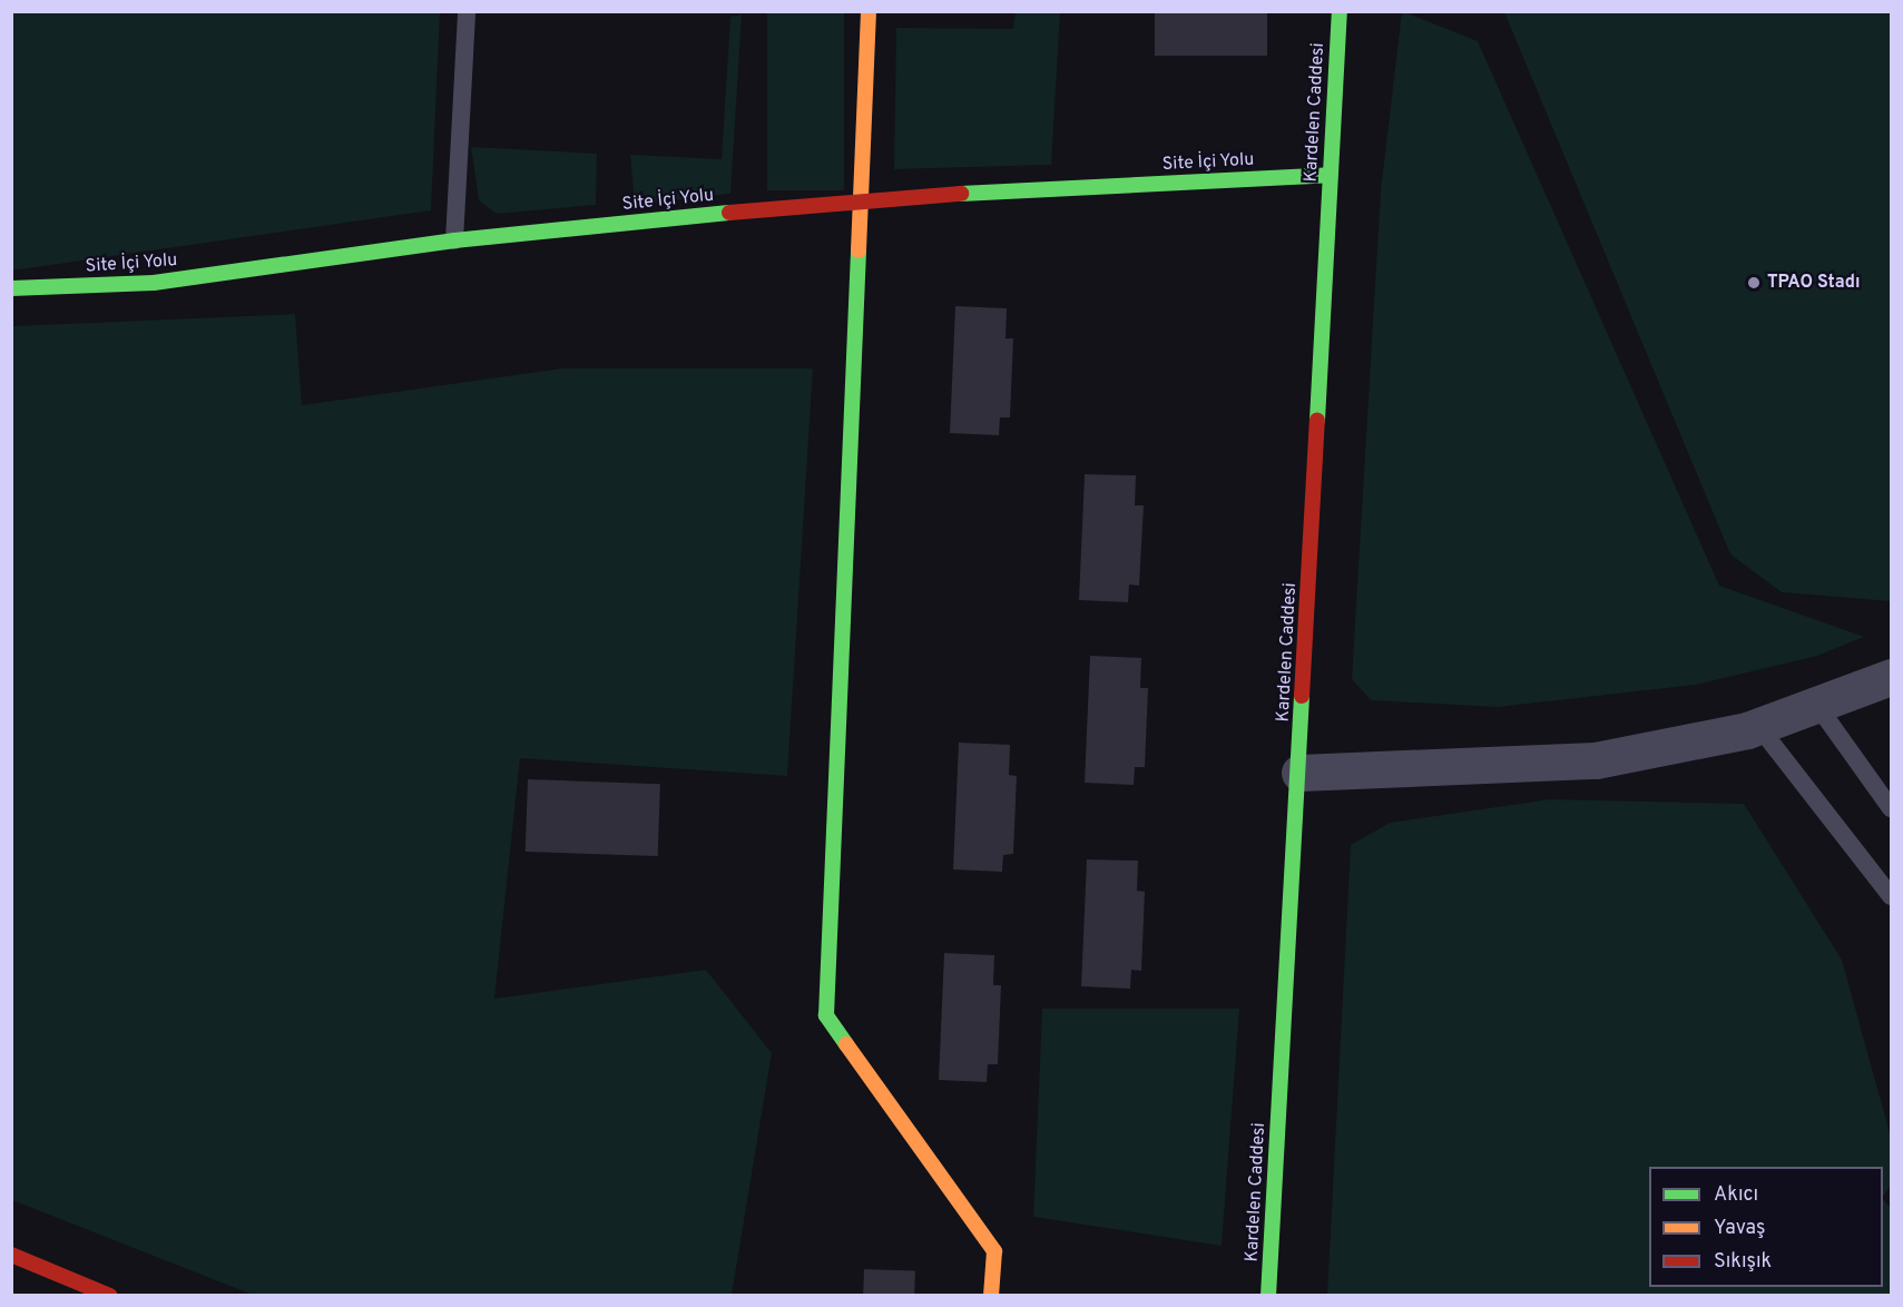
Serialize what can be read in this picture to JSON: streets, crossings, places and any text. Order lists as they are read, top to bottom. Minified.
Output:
{"streets":{"street":["Kardelen Caddesi","Site İçi Yolu"]},"crossings":[["Kardelen Caddesi","Site İçi Yolu"]],"places":["TPAO Stadı"],"legend":["Akıcı","Yavaş","Sıkışık"]}
